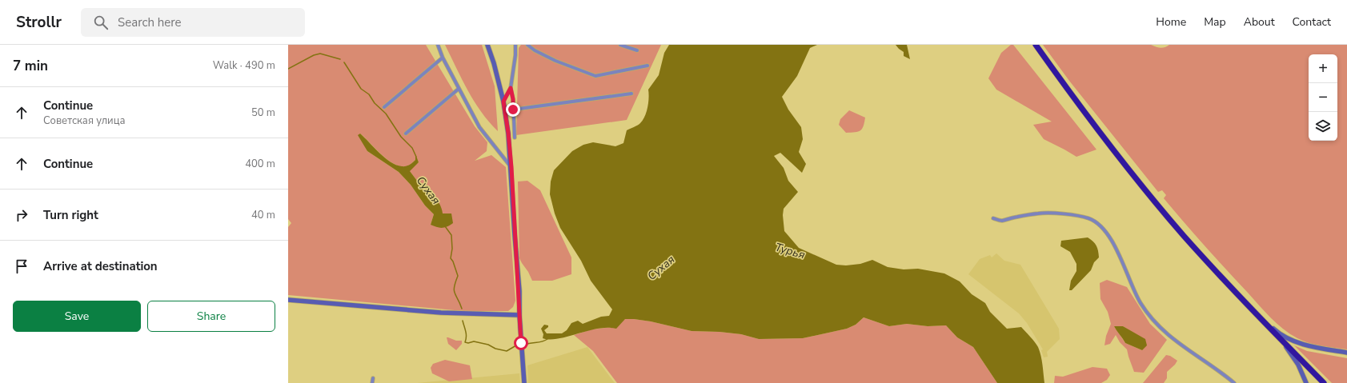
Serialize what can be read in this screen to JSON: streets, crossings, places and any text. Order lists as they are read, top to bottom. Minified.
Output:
{"water":["Сухая","Турья"],"page":{"header":"Strollr","search":"Search here","nav":["Home","Map","About","Contact"],"heading":["7 min","Walk · 490 m"],"map_buttons":["+","−"],"list":[["Continue","Советская улица","50 m"],["Continue","400 m"],["Turn right","40 m"],"Arrive at destination"],"buttons":["Save","Share"]}}
